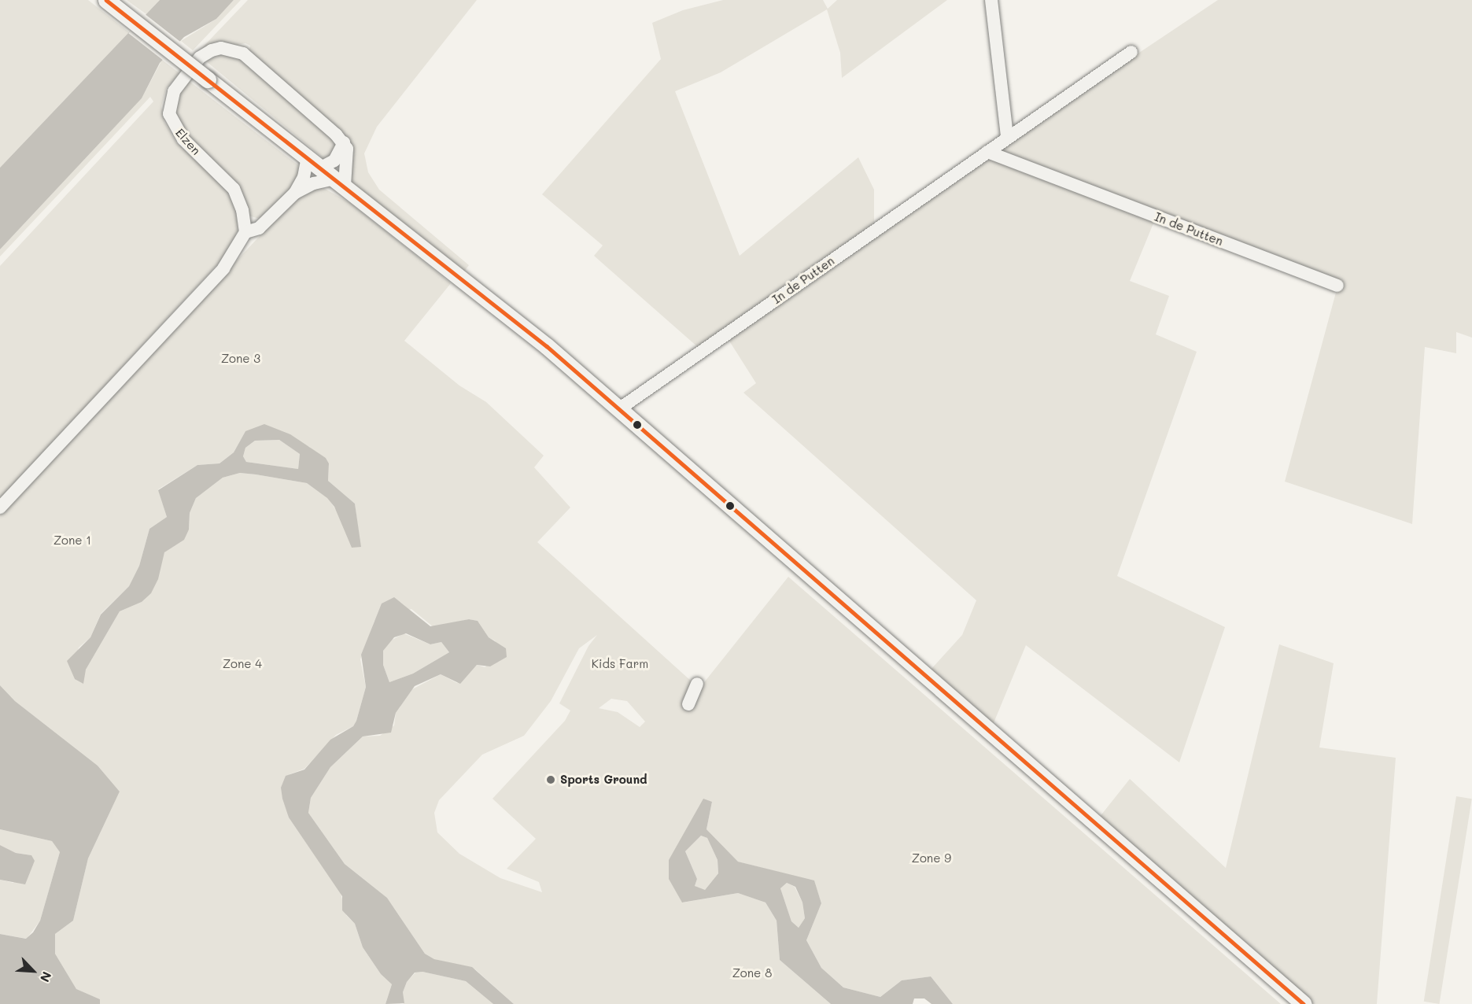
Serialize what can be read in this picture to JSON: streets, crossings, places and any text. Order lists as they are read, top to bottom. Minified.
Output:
{"streets":{"street":["Elzen","In de Putten"]},"parks":["Zone 3","Zone 1","Zone 4","Kids Farm","Zone 9","Zone 8"],"places":["Sports Ground"],"north":"bottom right"}
